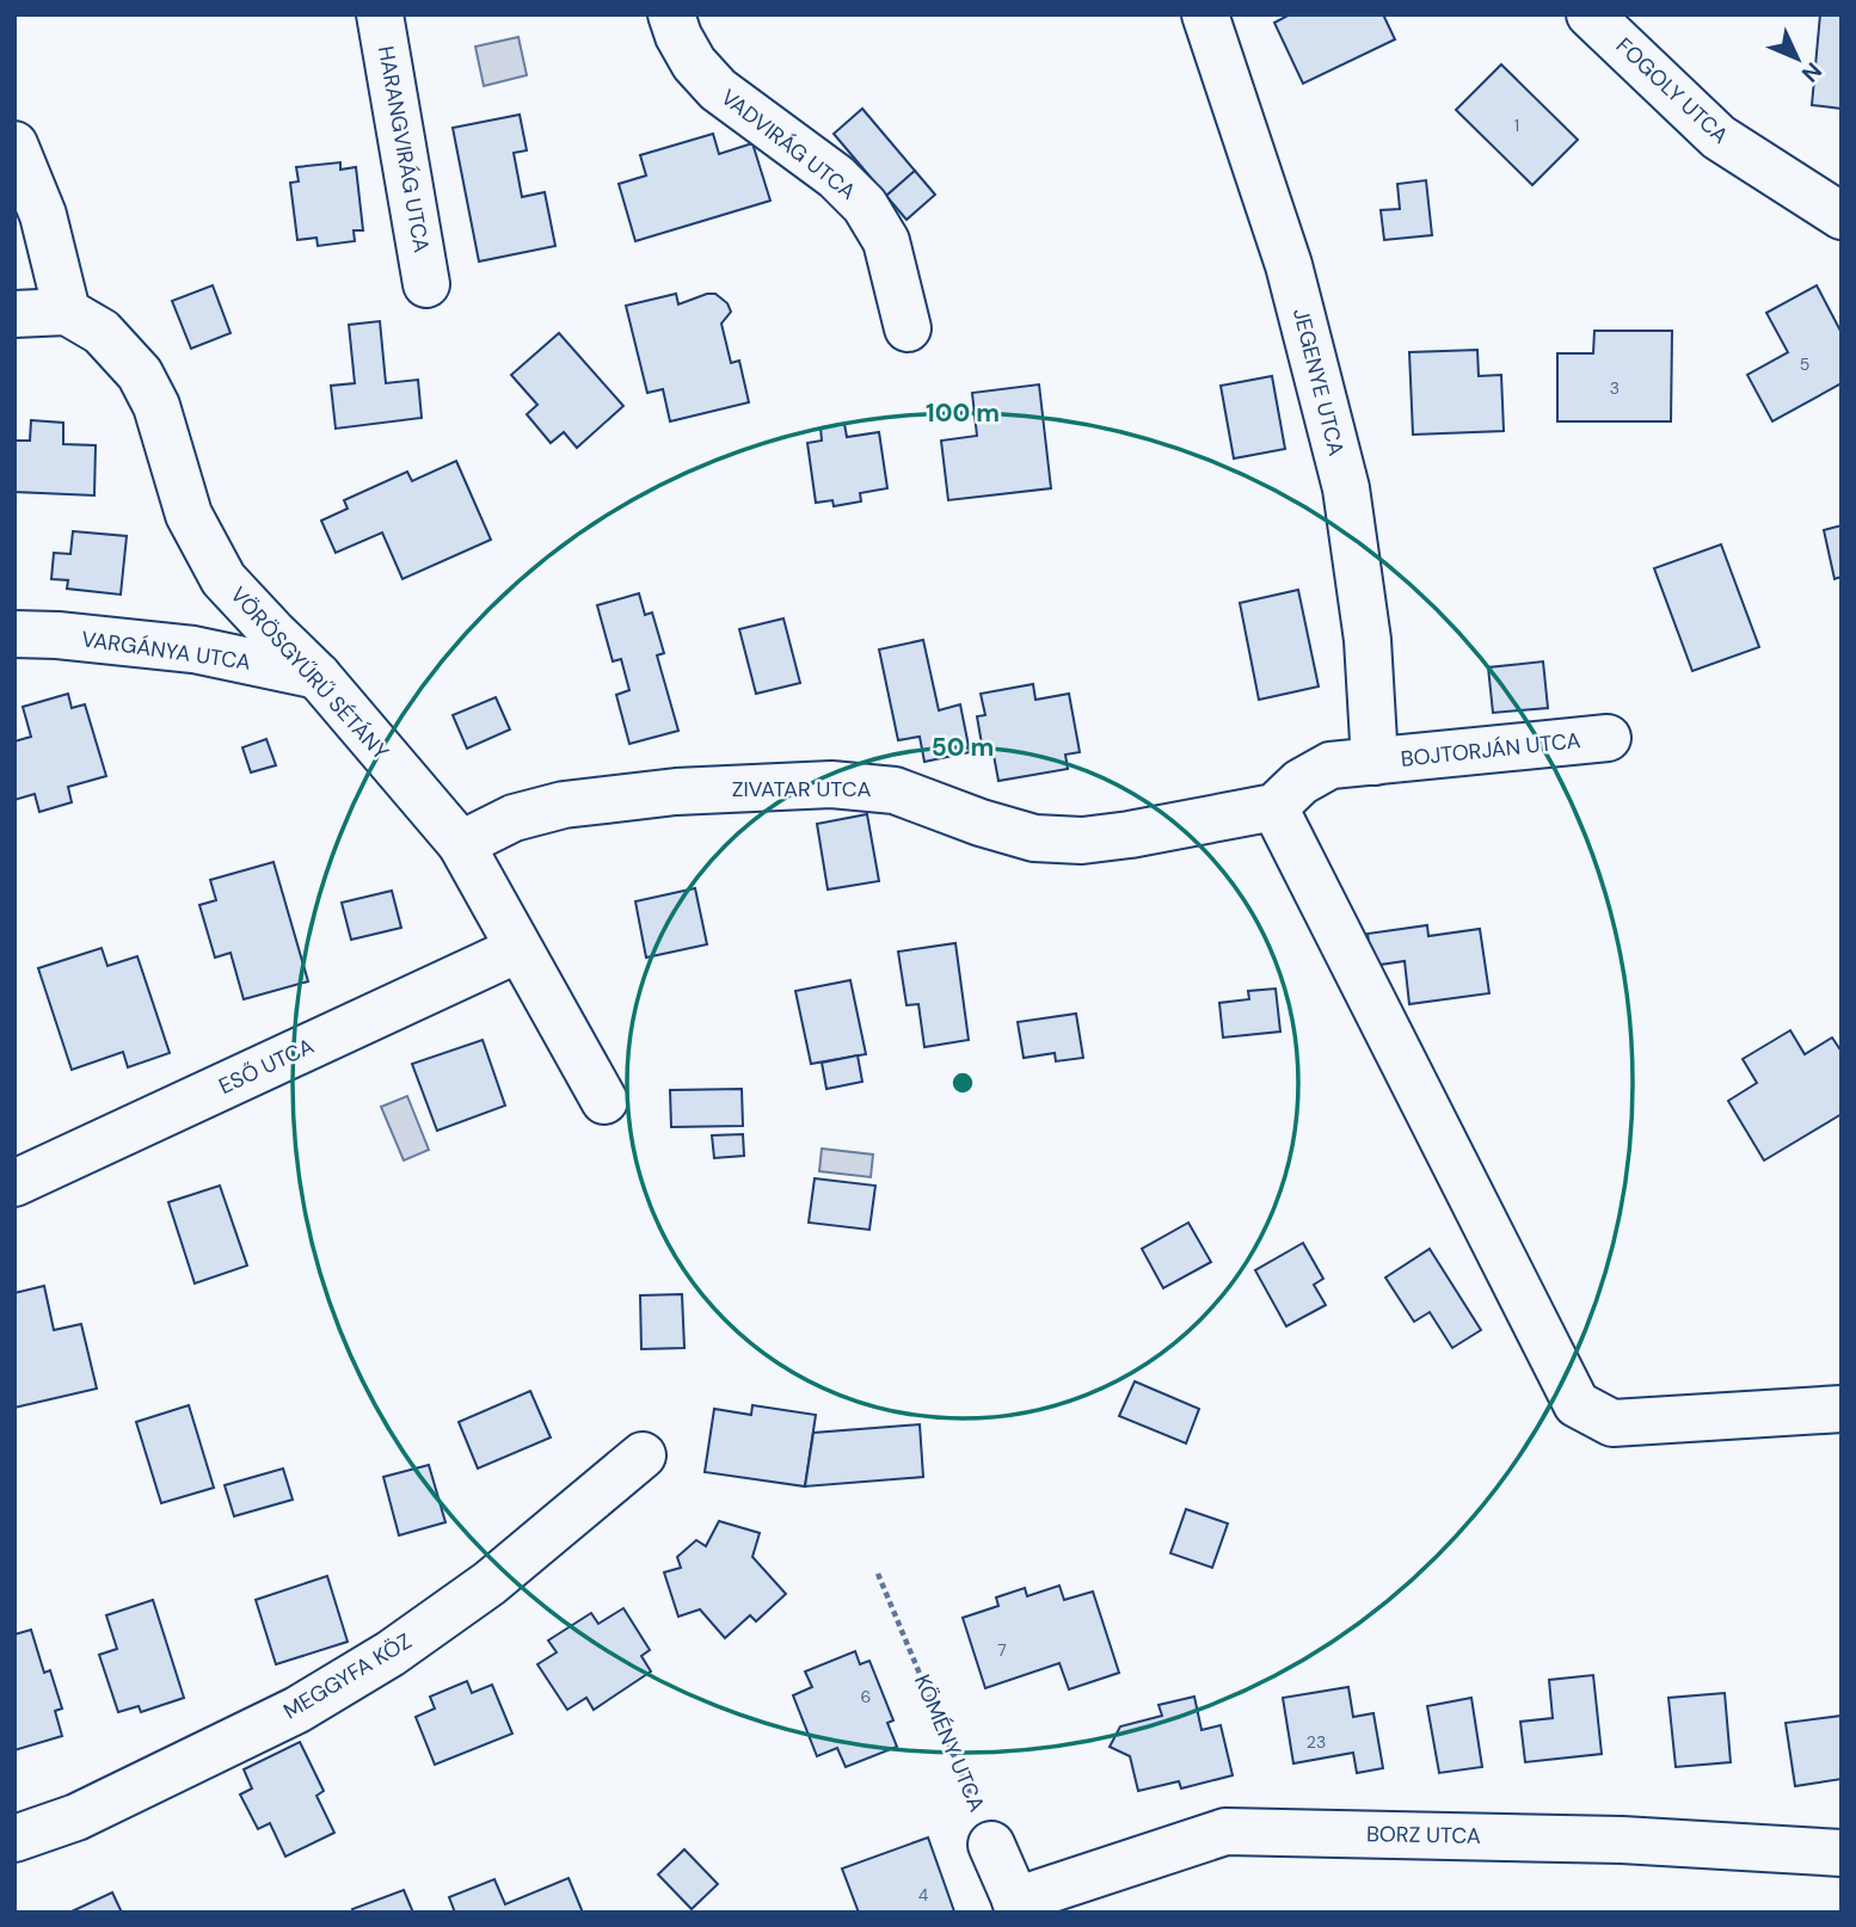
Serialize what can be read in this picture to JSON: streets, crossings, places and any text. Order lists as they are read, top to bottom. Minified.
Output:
{"streets":{"street":["FOGOLY UTCA","VADVIRÁG UTCA","HARANGVIRÁG UTCA","JEGENYE UTCA","VARGÁNYA UTCA","VÖRÖSGYŰRŰ SÉTÁNY","BOJTORJÁN UTCA","ZIVATAR UTCA","ESŐ UTCA","MEGGYFA KÖZ","BORZ UTCA"],"path":["KÖMÉNY UTCA"]},"crossings":[["JEGENYE UTCA","BOJTORJÁN UTCA"],["VARGÁNYA UTCA","VÖRÖSGYŰRŰ SÉTÁNY"],["VÖRÖSGYŰRŰ SÉTÁNY","ZIVATAR UTCA"],["VÖRÖSGYŰRŰ SÉTÁNY","ESŐ UTCA"]],"house_numbers":["1","5","3","7","6","23","4"],"north":"bottom right","rings":["100 m","50 m"]}
